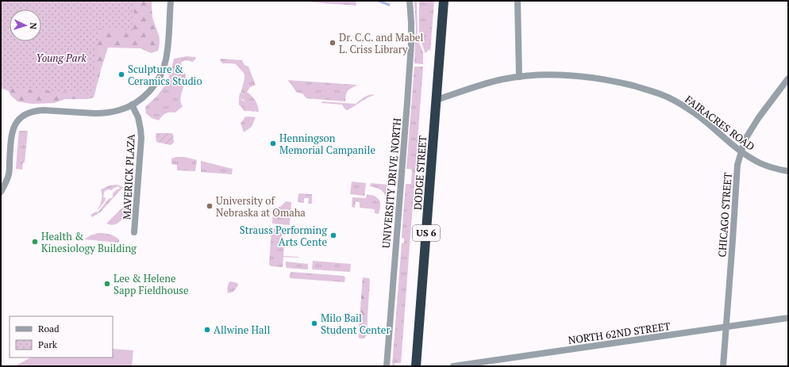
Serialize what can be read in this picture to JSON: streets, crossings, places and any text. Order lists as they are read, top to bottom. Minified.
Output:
{"streets":{"highway":["DODGE STREET","US 6"],"street":["FAIRACRES ROAD","MAVERICK PLAZA","UNIVERSITY DRIVE NORTH","CHICAGO STREET","NORTH 62ND STREET"]},"crossings":[["FAIRACRES ROAD","DODGE STREET"],["FAIRACRES ROAD","CHICAGO STREET"],["CHICAGO STREET","NORTH 62ND STREET"]],"parks":["Young Park"],"places":["Dr. C.C. and Mabel L. Criss Library","Sculpture & Ceramics Studio","Henningson Memorial Campanile","University of Nebraska at Omaha","Strauss Performing Arts Cente","Health & Kinesiology Building","Lee & Helene Sapp Fieldhouse","Milo Bail Student Center","Allwine Hall"],"legend":["Road","Park"],"north":"right"}
